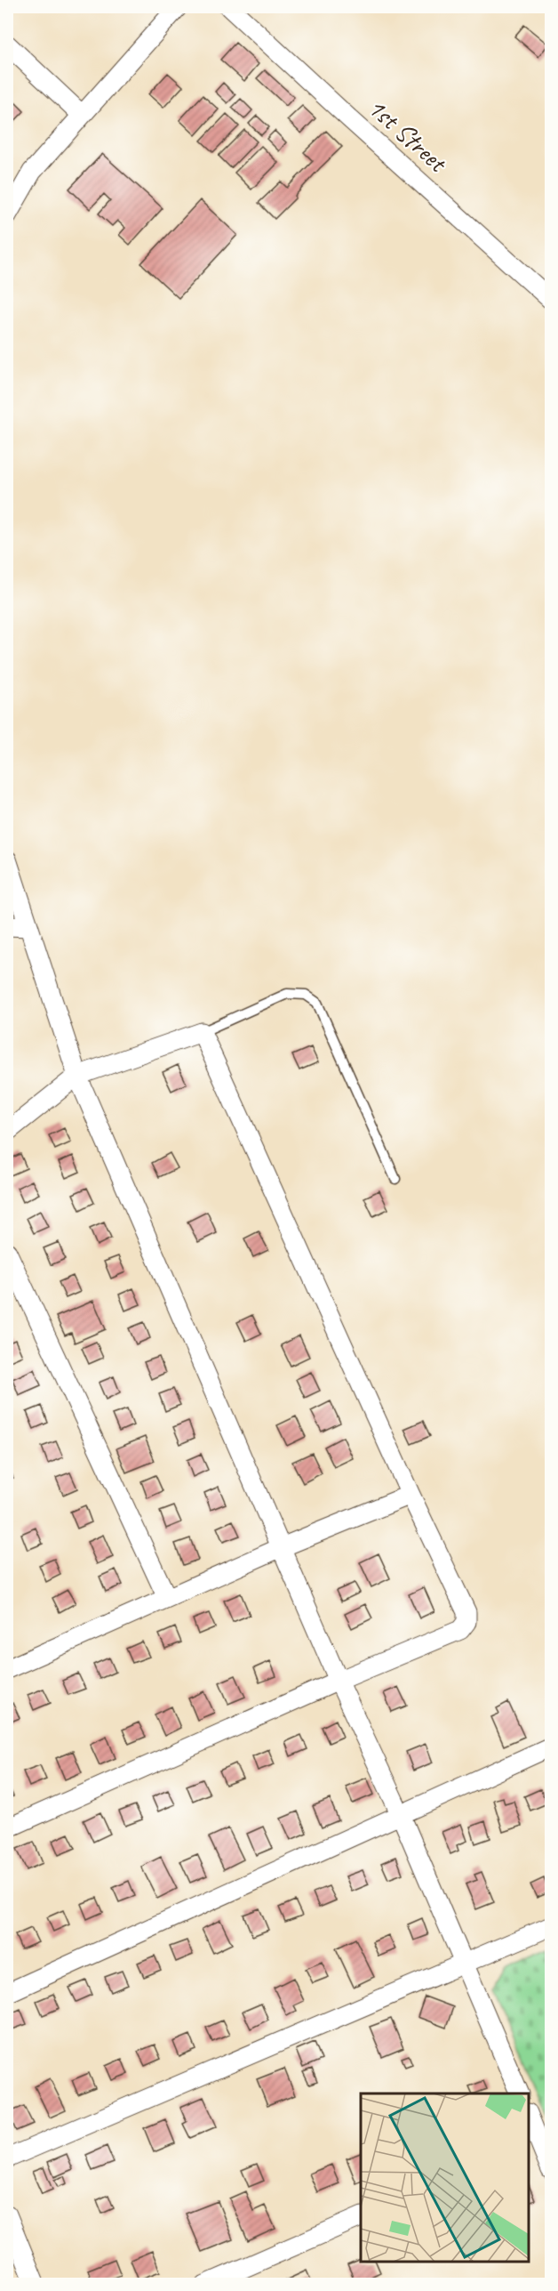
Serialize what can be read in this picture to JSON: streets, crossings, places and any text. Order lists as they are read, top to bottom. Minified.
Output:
{"streets":{"street":["1st Street"]}}
